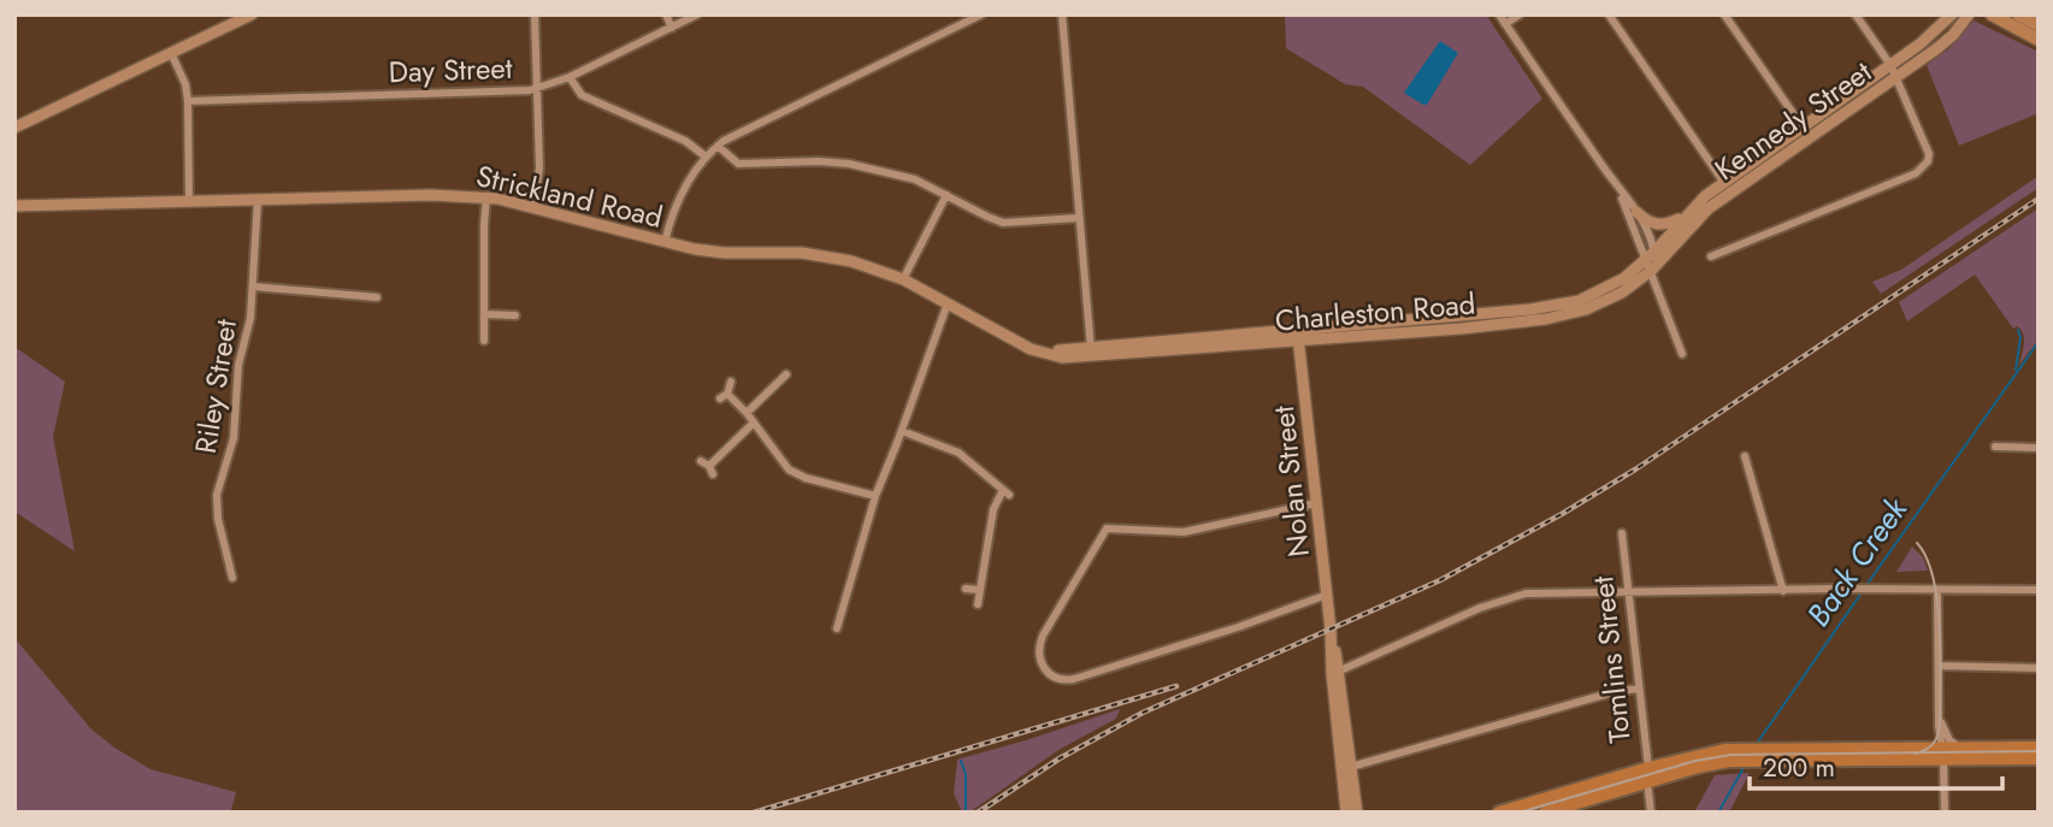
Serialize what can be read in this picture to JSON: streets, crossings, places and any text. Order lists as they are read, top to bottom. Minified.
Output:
{"streets":{"street":["Day Street","Kennedy Street","Strickland Road","Charleston Road","Riley Street","Nolan Street","Tomlins Street"]},"crossings":[["Kennedy Street","Charleston Road"],["Strickland Road","Charleston Road"],["Strickland Road","Riley Street"],["Charleston Road","Nolan Street"]],"water":["Back Creek"],"scale_bar":"200 m"}
